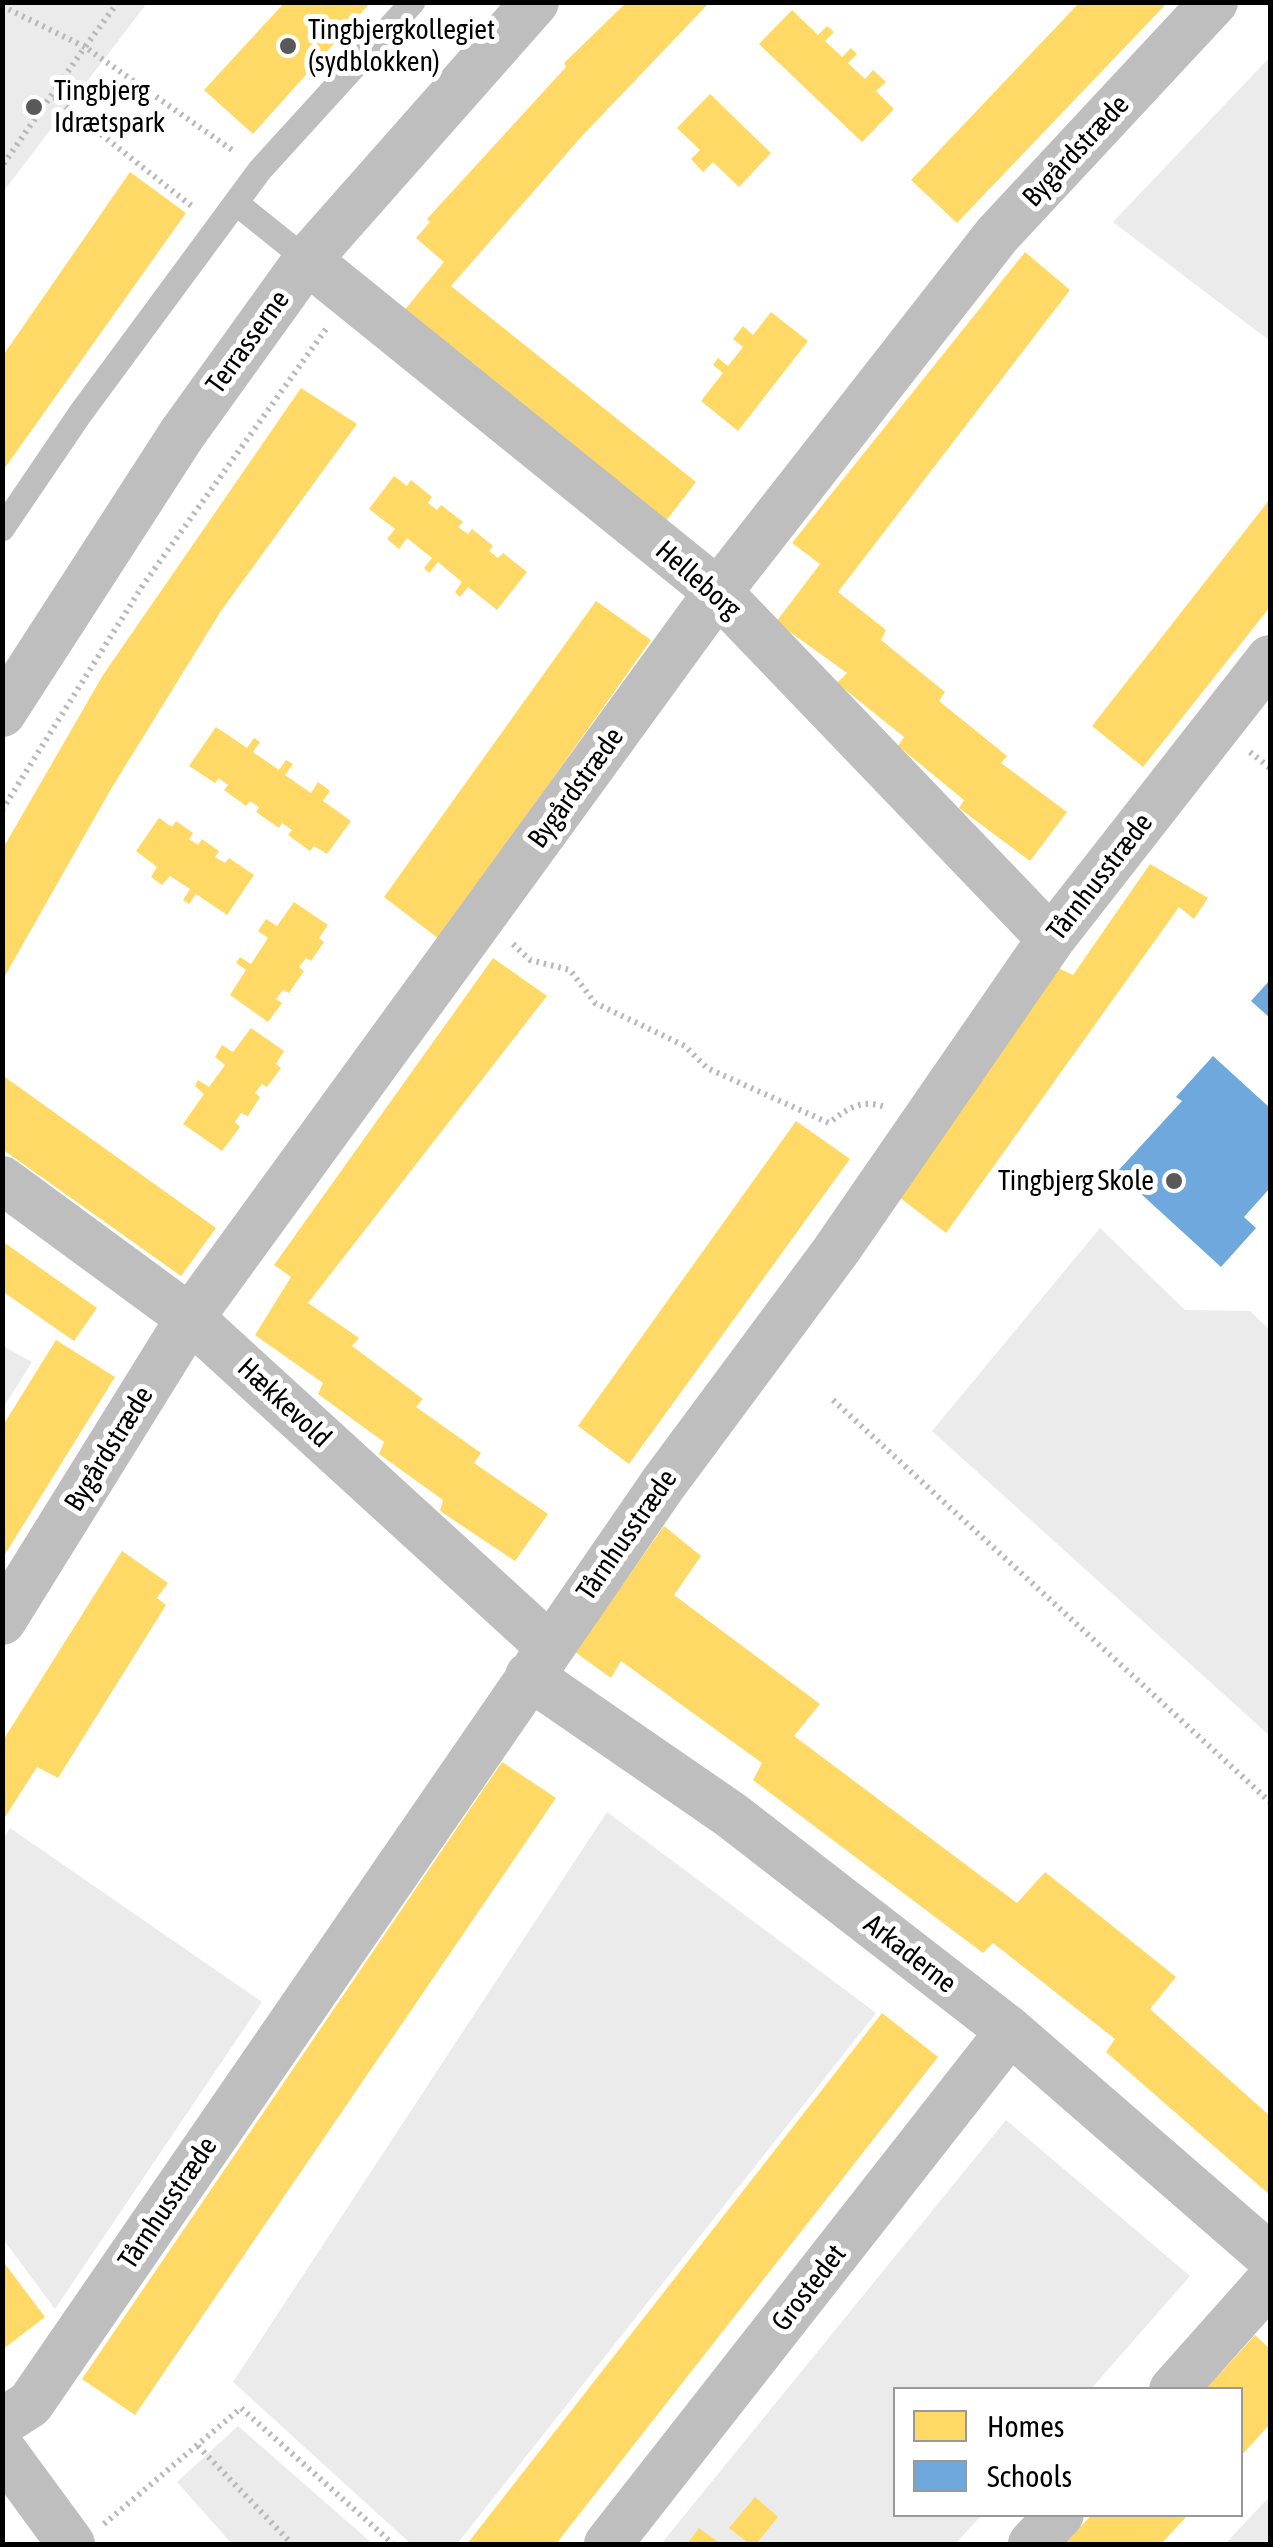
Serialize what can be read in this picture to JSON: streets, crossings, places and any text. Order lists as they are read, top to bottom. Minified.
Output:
{"streets":{"street":["Bygårdstræde","Terrasserne","Helleborg","Tårnhusstræde","Hækkevold","Arkaderne","Grostedet"]},"crossings":[["Bygårdstræde","Helleborg"],["Bygårdstræde","Hækkevold"],["Terrasserne","Helleborg"],["Helleborg","Tårnhusstræde"],["Tårnhusstræde","Hækkevold"],["Tårnhusstræde","Arkaderne"],["Hækkevold","Arkaderne"],["Arkaderne","Grostedet"]],"places":["Tingbjergkollegiet (sydblokken)","Tingbjerg Idrætspark","Tingbjerg Skole"],"legend":["Homes","Schools"]}
